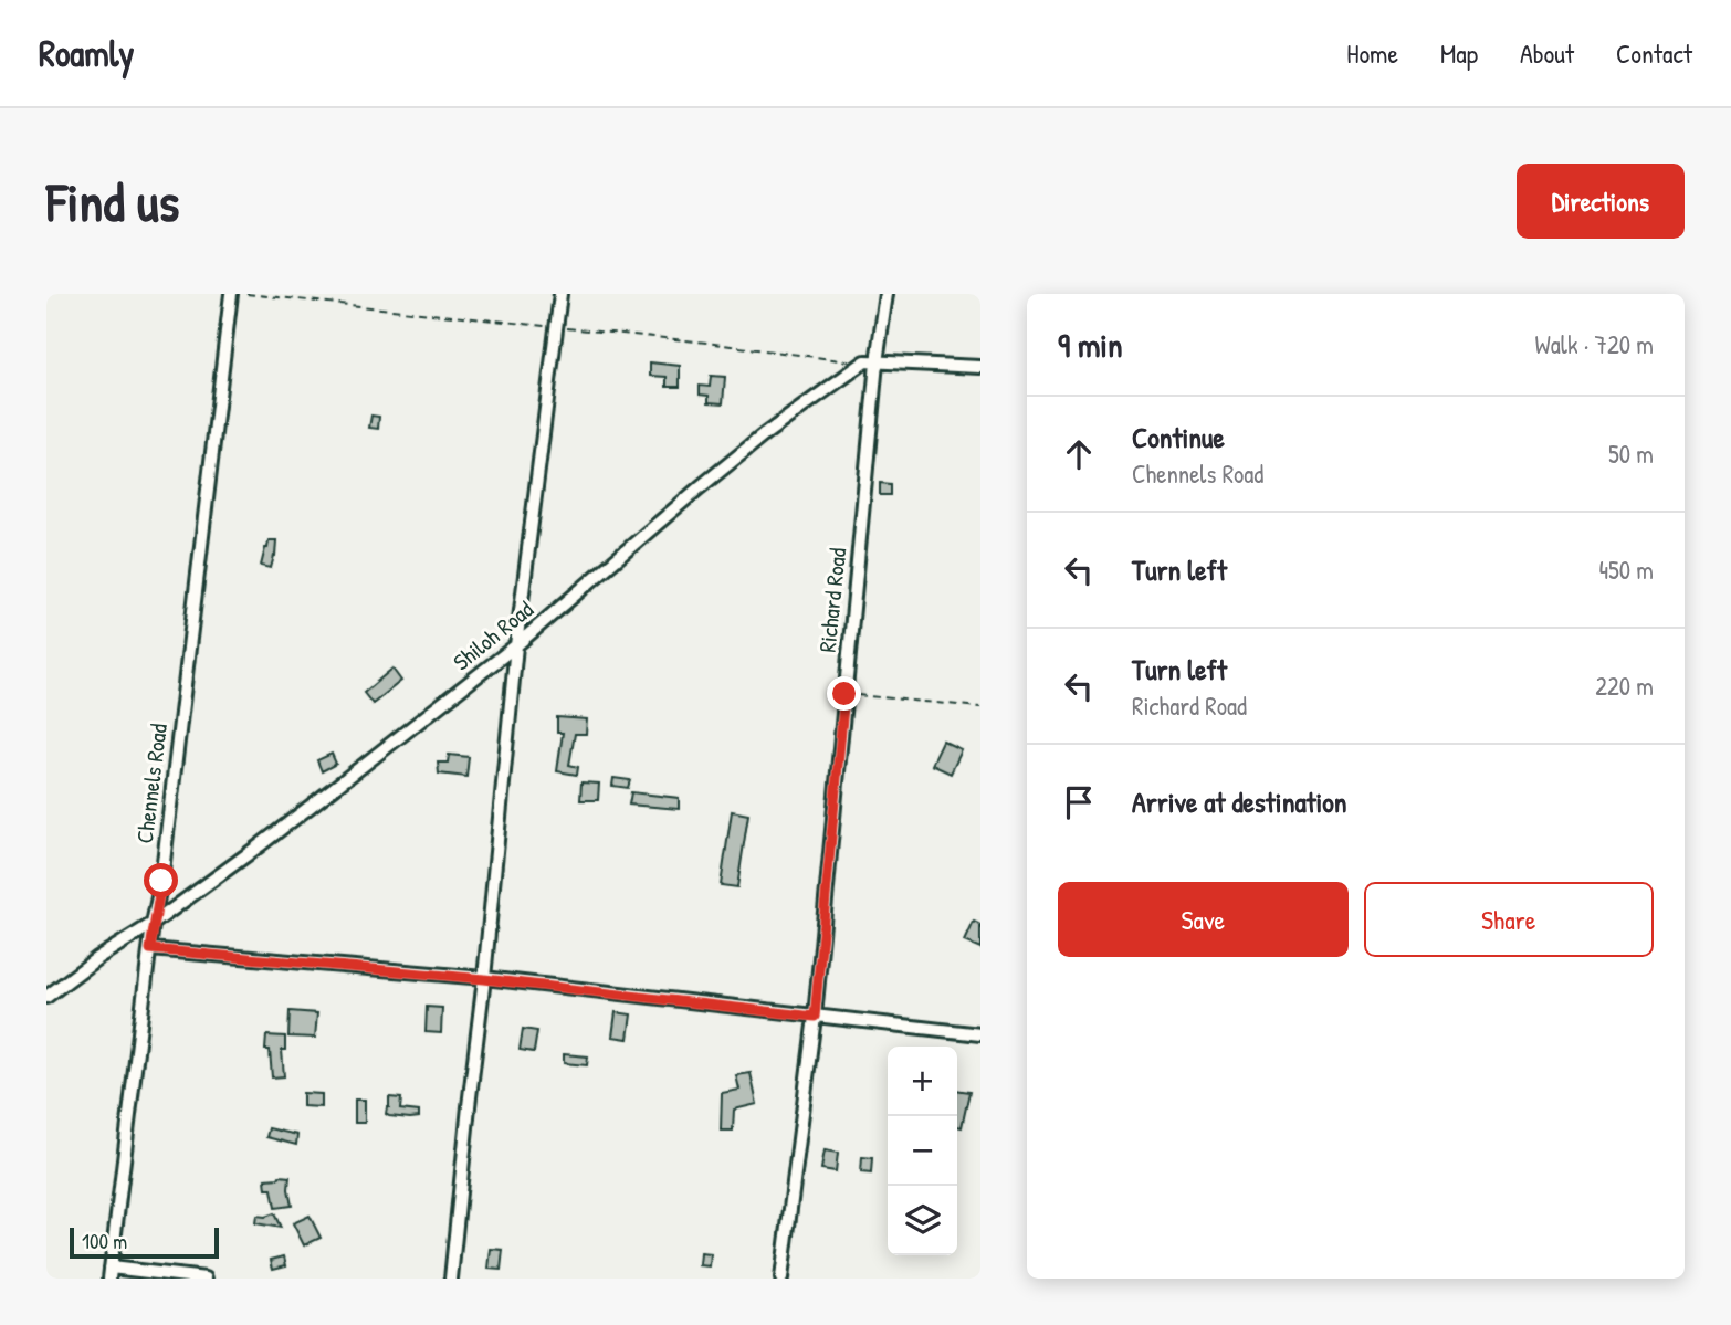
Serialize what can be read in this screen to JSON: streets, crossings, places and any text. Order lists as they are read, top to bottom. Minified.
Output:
{"streets":{"street":["Richard Road","Shiloh Road","Chennels Road"]},"crossings":[["Richard Road","Shiloh Road"],["Shiloh Road","Chennels Road"]],"scale_bar":"100 m","page":{"header":"Roamly","nav":["Home","Map","About","Contact"],"buttons":["Directions",["Save","Share"]],"title":"Find us","heading":["9 min","Walk · 720 m"],"list":[["Continue","Chennels Road","50 m"],["Turn left","450 m"],["Turn left","Richard Road","220 m"],"Arrive at destination"],"map_buttons":["+","−"],"scale":"100 m"}}
